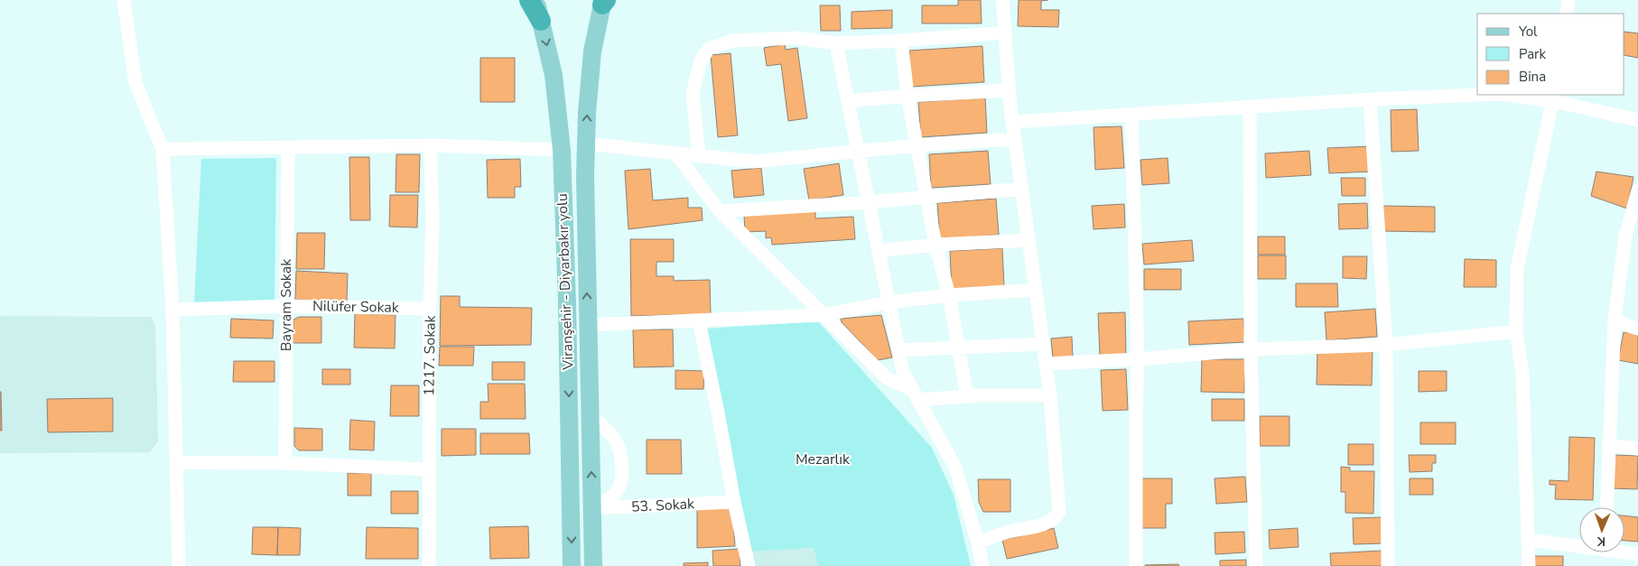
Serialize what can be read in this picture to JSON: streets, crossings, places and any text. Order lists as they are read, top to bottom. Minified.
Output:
{"streets":{"main road":["Viranşehir - Diyarbakır yolu"],"street":["Bayram Sokak","Nilüfer Sokak","1217. Sokak","53. Sokak"]},"crossings":[["Viranşehir - Diyarbakır yolu","53. Sokak"],["Bayram Sokak","Nilüfer Sokak"],["Nilüfer Sokak","1217. Sokak"]],"parks":["Mezarlık"],"legend":["Yol","Park","Bina"],"north":"bottom"}
